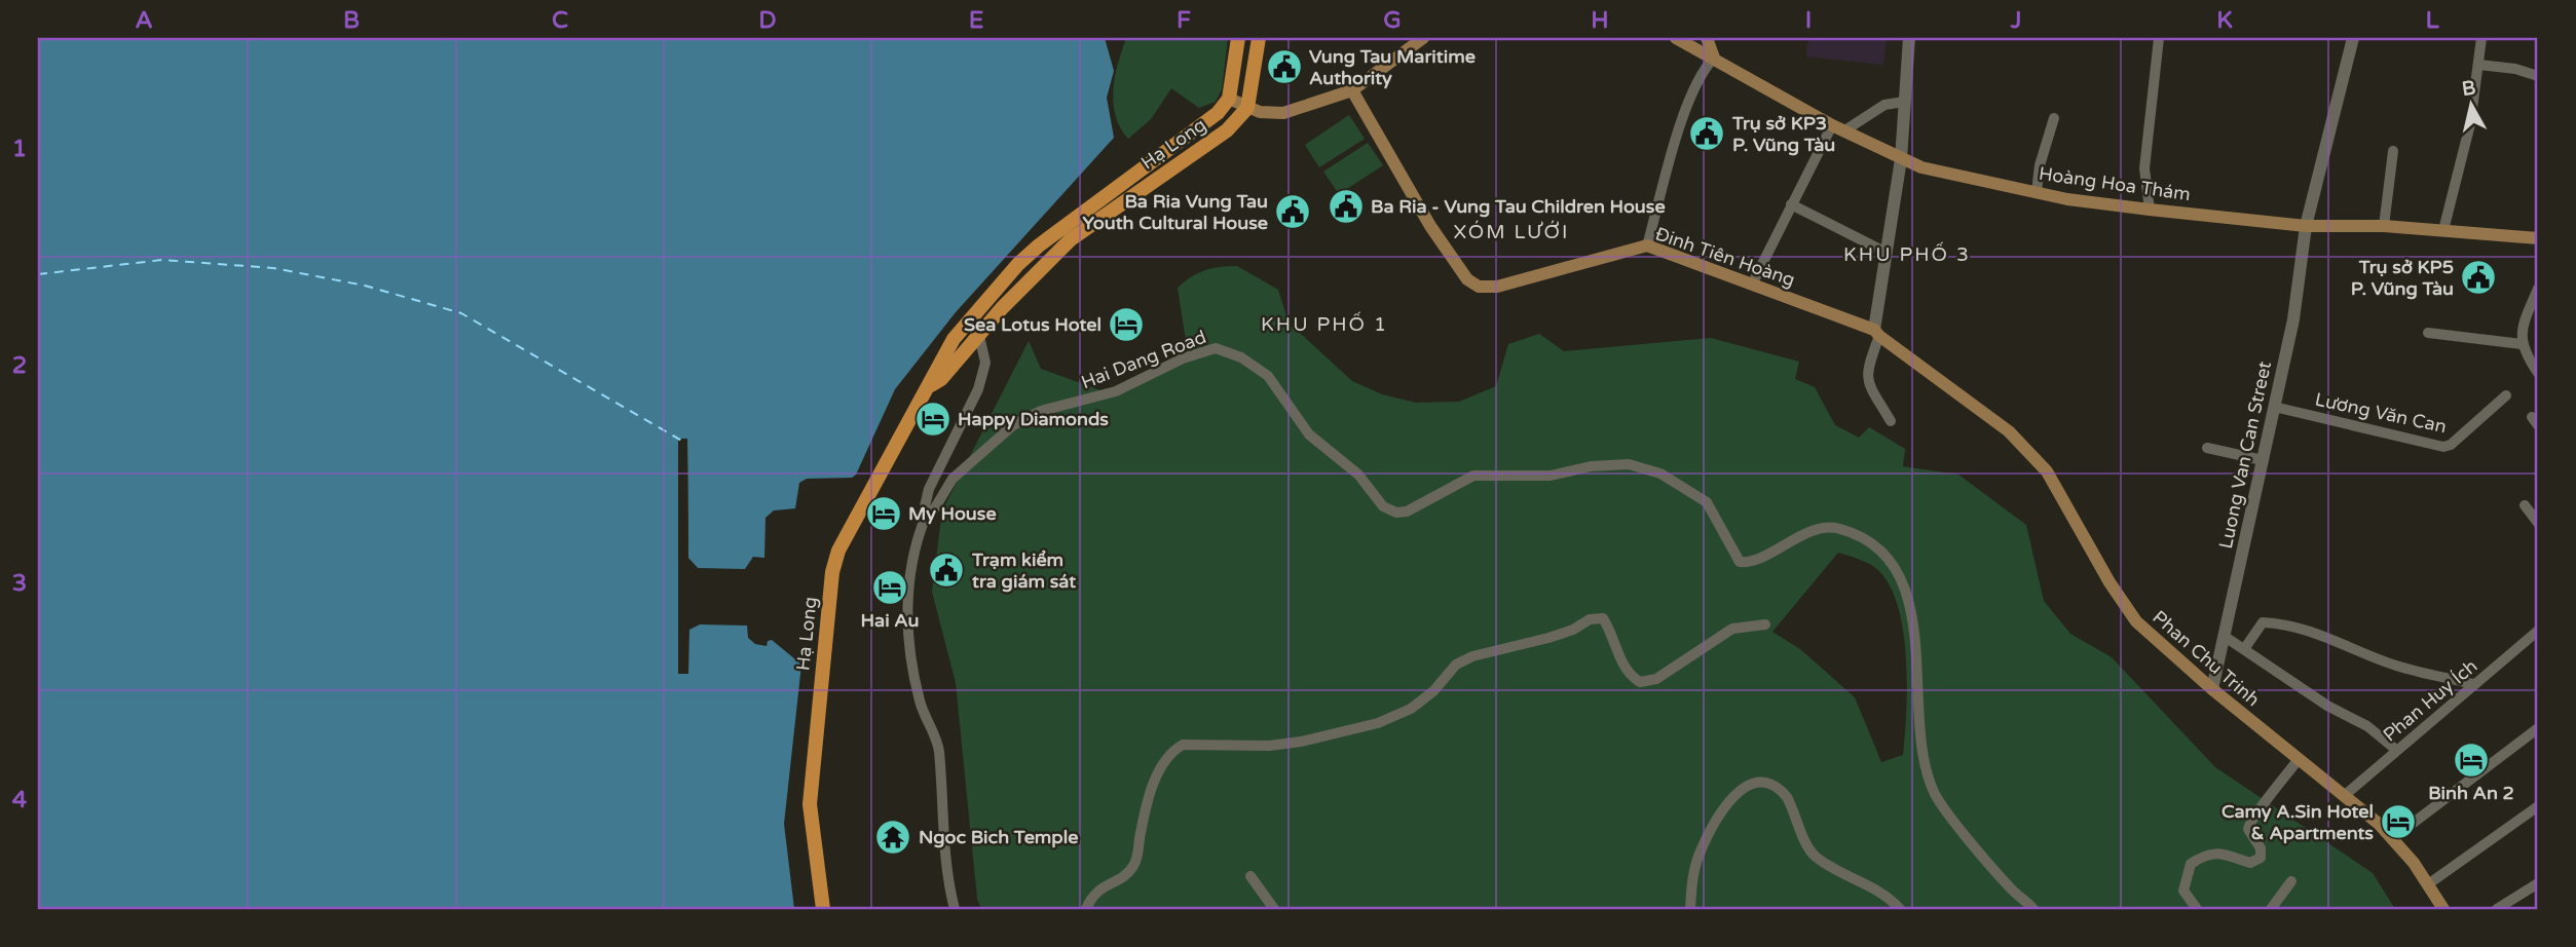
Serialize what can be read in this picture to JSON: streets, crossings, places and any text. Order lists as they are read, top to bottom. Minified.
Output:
{"streets":{"main road":["Hạ Long","Hoàng Hoa Thám","Đinh Tiên Hoàng","Phan Chu Trinh"],"street":["Hai Dang Road","Lương Văn Can","Luong Van Can Street","Phan Huy Ích"]},"crossings":[["Hoàng Hoa Thám","Luong Van Can Street"],["Đinh Tiên Hoàng","Phan Chu Trinh"],["Lương Văn Can","Luong Van Can Street"],["Luong Van Can Street","Phan Chu Trinh"],["Phan Chu Trinh","Phan Huy Ích"]],"districts":["XÓM LƯỚI","KHU PHỐ 3","KHU PHỐ 1"],"places":{"public building":["Vung Tau Maritime Authority","Trụ sở KP3 P. Vũng Tàu","Ba Ria - Vung Tau Children House","Ba Ria Vung Tau Youth Cultural House","Trụ sở KP5 P. Vũng Tàu","Trạm kiểm tra giám sát"],"hotel":["Sea Lotus Hotel","Happy Diamonds","My House","Hai Au","Binh An 2","Camy A.Sin Hotel & Apartments"],"temple":["Ngoc Bich Temple"]},"north":"top","grid":{"columns":["A","B","C","D","E","F","G","H","I","J","K","L"],"rows":["1","2","3","4"]}}
